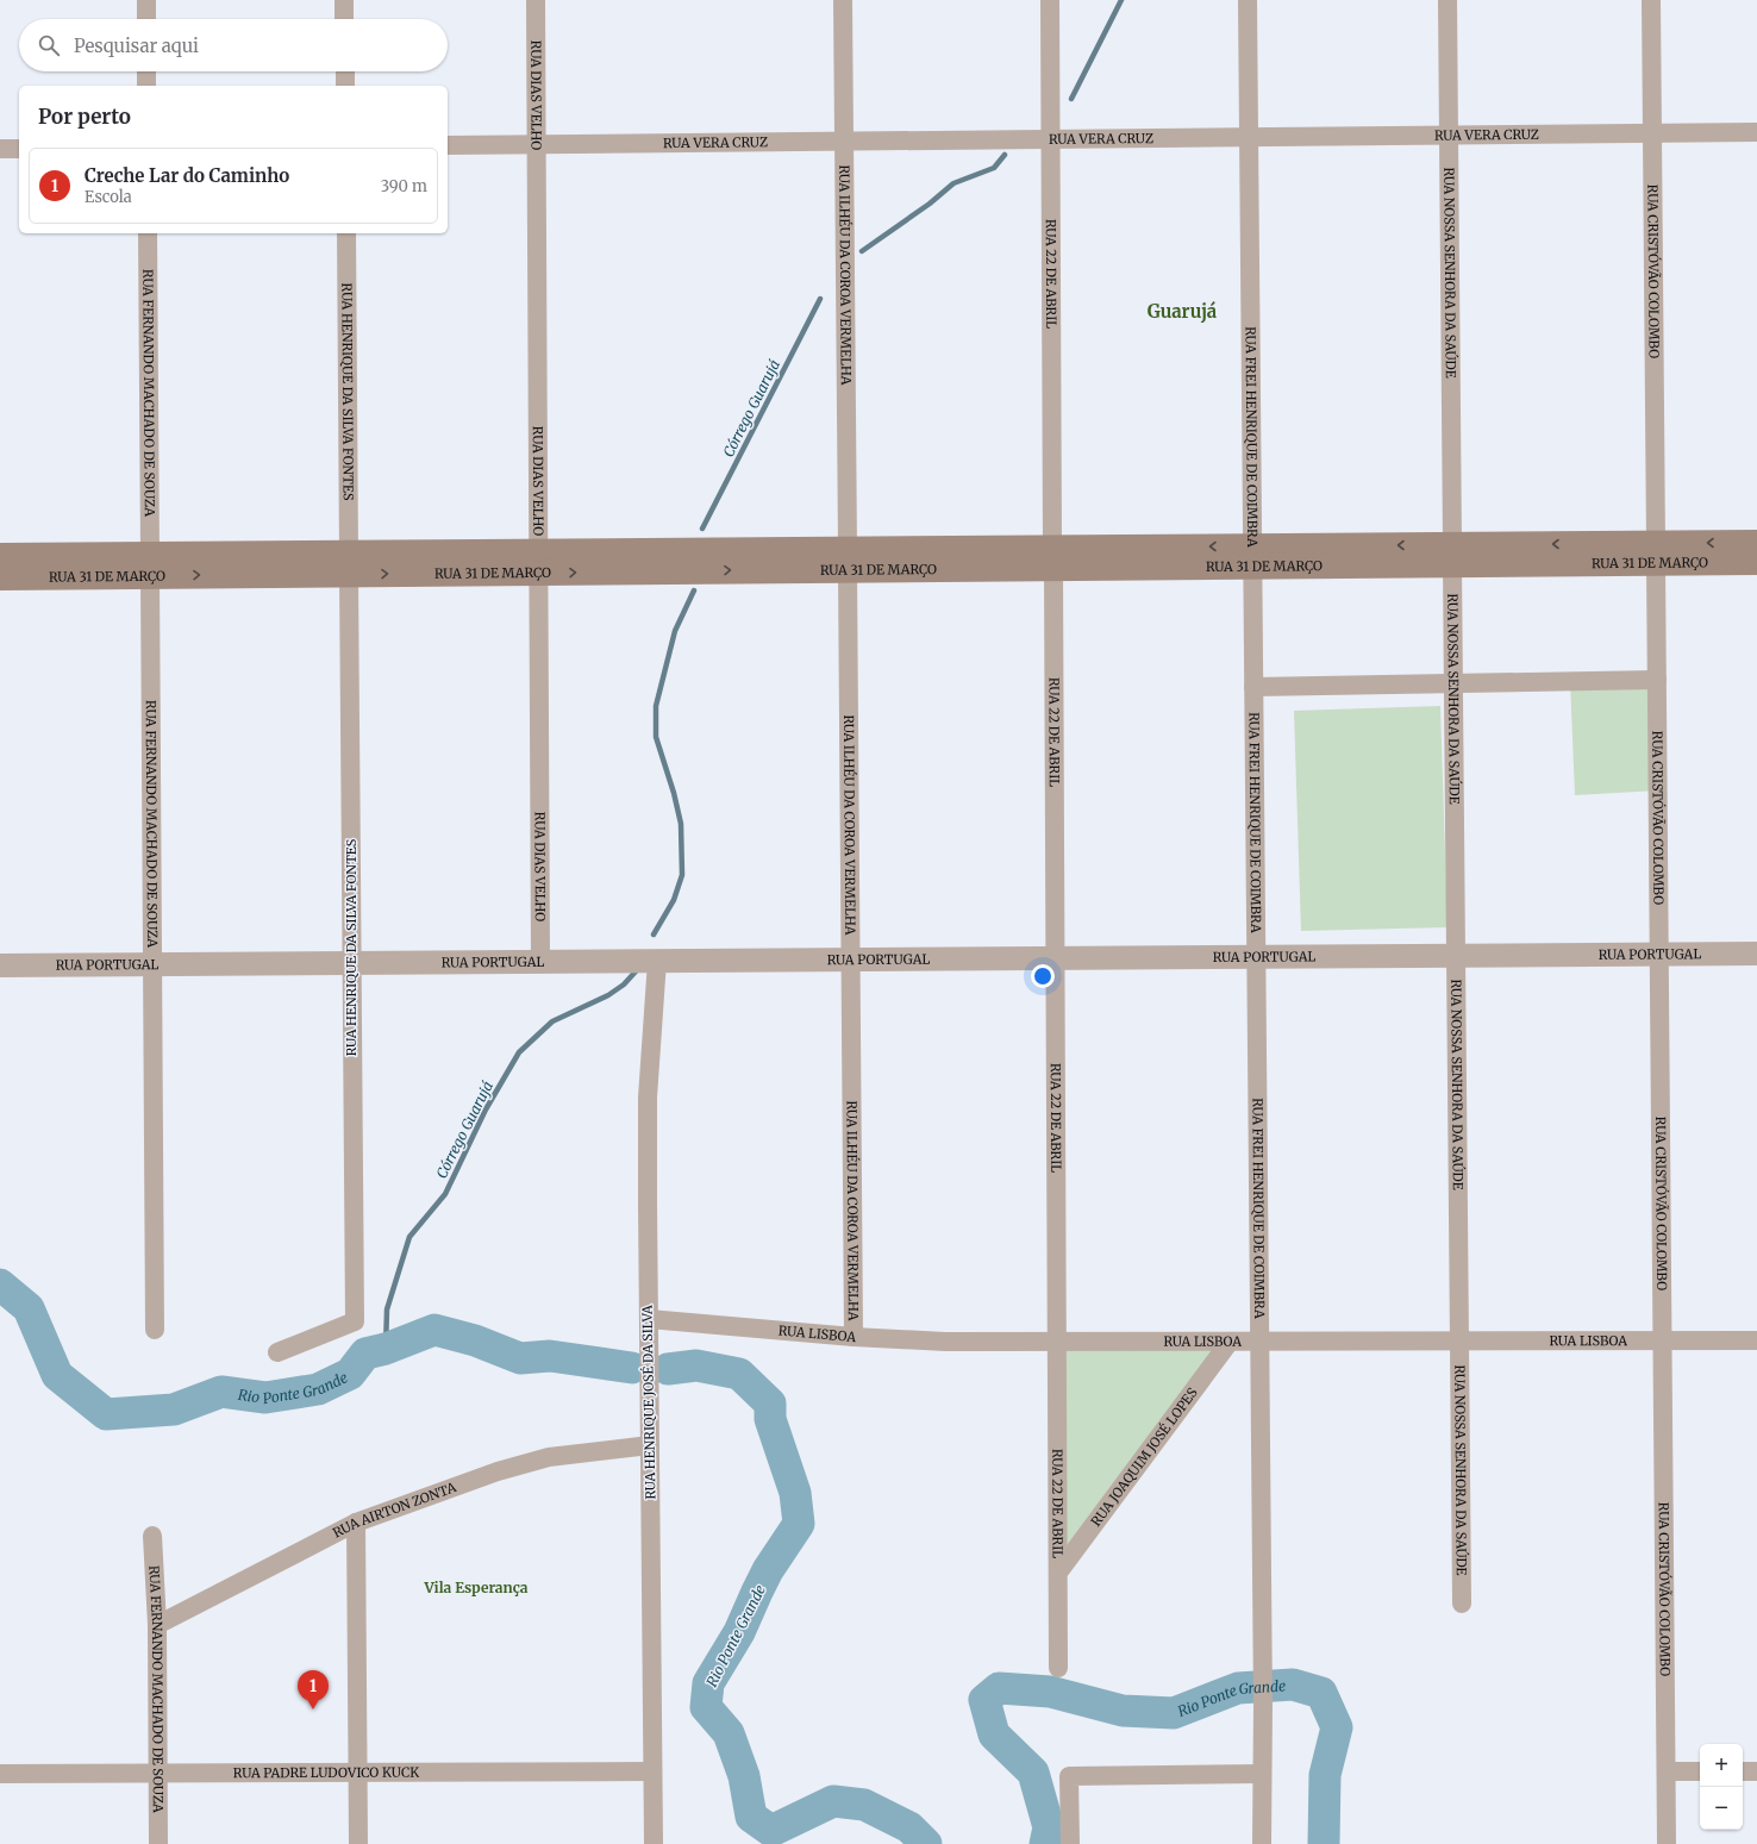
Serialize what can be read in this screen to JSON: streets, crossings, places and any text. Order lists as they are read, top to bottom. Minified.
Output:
{"streets":{"main road":["RUA 31 DE MARÇO"],"street":["RUA DIAS VELHO","RUA VERA CRUZ","RUA CRISTÓVÃO COLOMBO","RUA NOSSA SENHORA DA SAÚDE","RUA 22 DE ABRIL","RUA ILHÉU DA COROA VERMELHA","RUA HENRIQUE DA SILVA FONTES","RUA FERNANDO MACHADO DE SOUZA","RUA FREI HENRIQUE DE COIMBRA","RUA PORTUGAL","RUA LISBOA","RUA HENRIQUE JOSÉ DA SILVA","RUA JOAQUIM JOSÉ LOPES","RUA AIRTON ZONTA","RUA PADRE LUDOVICO KUCK"]},"crossings":[["RUA DIAS VELHO","RUA VERA CRUZ"],["RUA DIAS VELHO","RUA 31 DE MARÇO"],["RUA DIAS VELHO","RUA PORTUGAL"],["RUA VERA CRUZ","RUA CRISTÓVÃO COLOMBO"],["RUA VERA CRUZ","RUA NOSSA SENHORA DA SAÚDE"],["RUA VERA CRUZ","RUA 22 DE ABRIL"],["RUA VERA CRUZ","RUA ILHÉU DA COROA VERMELHA"],["RUA VERA CRUZ","RUA FREI HENRIQUE DE COIMBRA"],["RUA CRISTÓVÃO COLOMBO","RUA 31 DE MARÇO"],["RUA CRISTÓVÃO COLOMBO","RUA PORTUGAL"],["RUA CRISTÓVÃO COLOMBO","RUA LISBOA"],["RUA NOSSA SENHORA DA SAÚDE","RUA 31 DE MARÇO"],["RUA NOSSA SENHORA DA SAÚDE","RUA PORTUGAL"],["RUA NOSSA SENHORA DA SAÚDE","RUA LISBOA"],["RUA 22 DE ABRIL","RUA 31 DE MARÇO"],["RUA 22 DE ABRIL","RUA PORTUGAL"],["RUA 22 DE ABRIL","RUA LISBOA"],["RUA 22 DE ABRIL","RUA JOAQUIM JOSÉ LOPES"],["RUA ILHÉU DA COROA VERMELHA","RUA 31 DE MARÇO"],["RUA ILHÉU DA COROA VERMELHA","RUA PORTUGAL"],["RUA ILHÉU DA COROA VERMELHA","RUA LISBOA"],["RUA HENRIQUE DA SILVA FONTES","RUA 31 DE MARÇO"],["RUA HENRIQUE DA SILVA FONTES","RUA PORTUGAL"],["RUA FERNANDO MACHADO DE SOUZA","RUA 31 DE MARÇO"],["RUA FERNANDO MACHADO DE SOUZA","RUA PORTUGAL"],["RUA FERNANDO MACHADO DE SOUZA","RUA AIRTON ZONTA"],["RUA FERNANDO MACHADO DE SOUZA","RUA PADRE LUDOVICO KUCK"],["RUA FREI HENRIQUE DE COIMBRA","RUA 31 DE MARÇO"],["RUA FREI HENRIQUE DE COIMBRA","RUA PORTUGAL"],["RUA FREI HENRIQUE DE COIMBRA","RUA LISBOA"],["RUA PORTUGAL","RUA HENRIQUE JOSÉ DA SILVA"],["RUA LISBOA","RUA HENRIQUE JOSÉ DA SILVA"],["RUA LISBOA","RUA JOAQUIM JOSÉ LOPES"],["RUA HENRIQUE JOSÉ DA SILVA","RUA AIRTON ZONTA"],["RUA HENRIQUE JOSÉ DA SILVA","RUA PADRE LUDOVICO KUCK"]],"districts":["Guarujá","Vila Esperança"],"water":["Córrego Guarujá","Rio Ponte Grande"],"page":{"search":"Pesquisar aqui","heading":"Por perto","list":[{"mark":"1","name":"Creche Lar do Caminho","note":"Escola","value":"390 m"}],"pins":"1","map_buttons":["+","−"]}}
